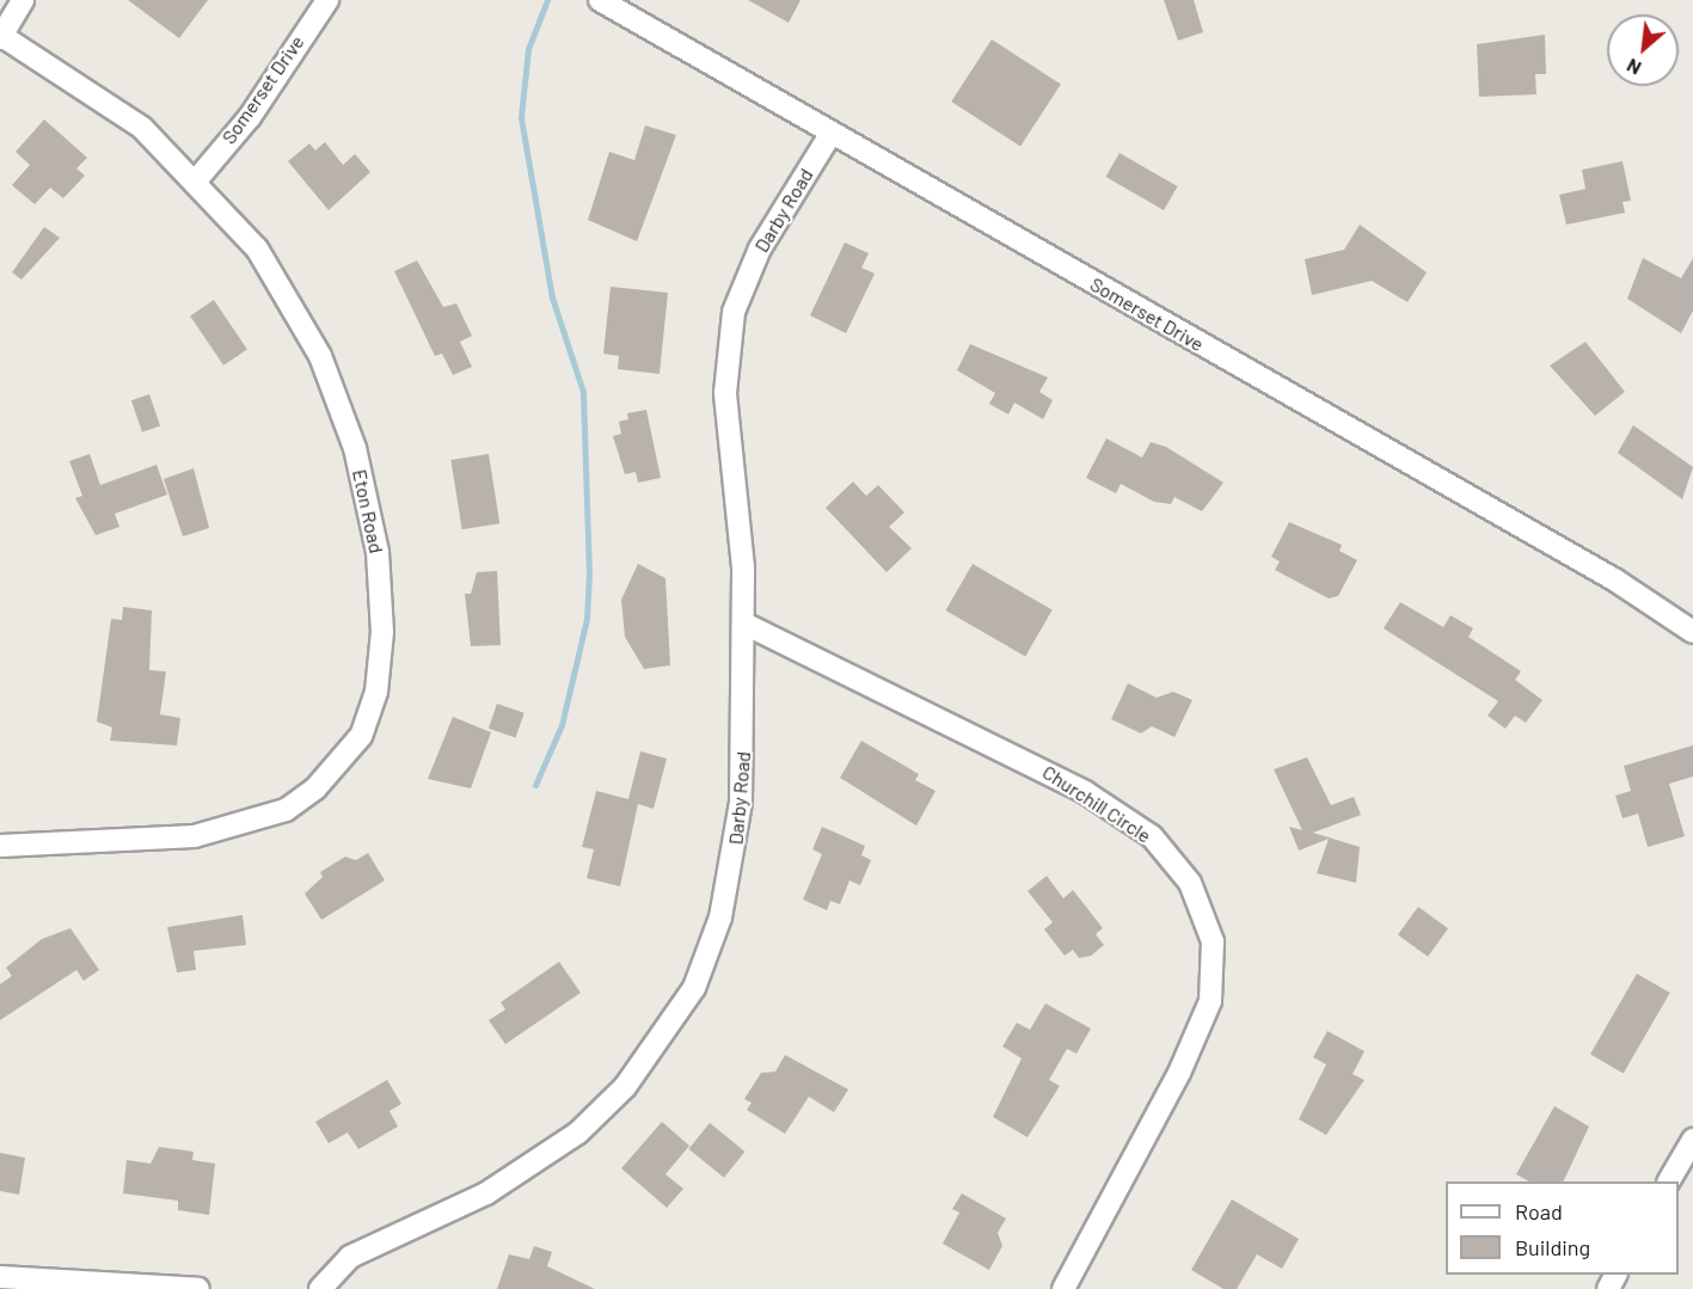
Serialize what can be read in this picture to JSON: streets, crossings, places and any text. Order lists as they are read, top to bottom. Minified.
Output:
{"streets":{"street":["Somerset Drive","Darby Road","Eton Road","Churchill Circle"]},"crossings":[["Somerset Drive","Darby Road"],["Somerset Drive","Eton Road"],["Darby Road","Churchill Circle"]],"legend":["Road","Building"],"north":"bottom left"}
